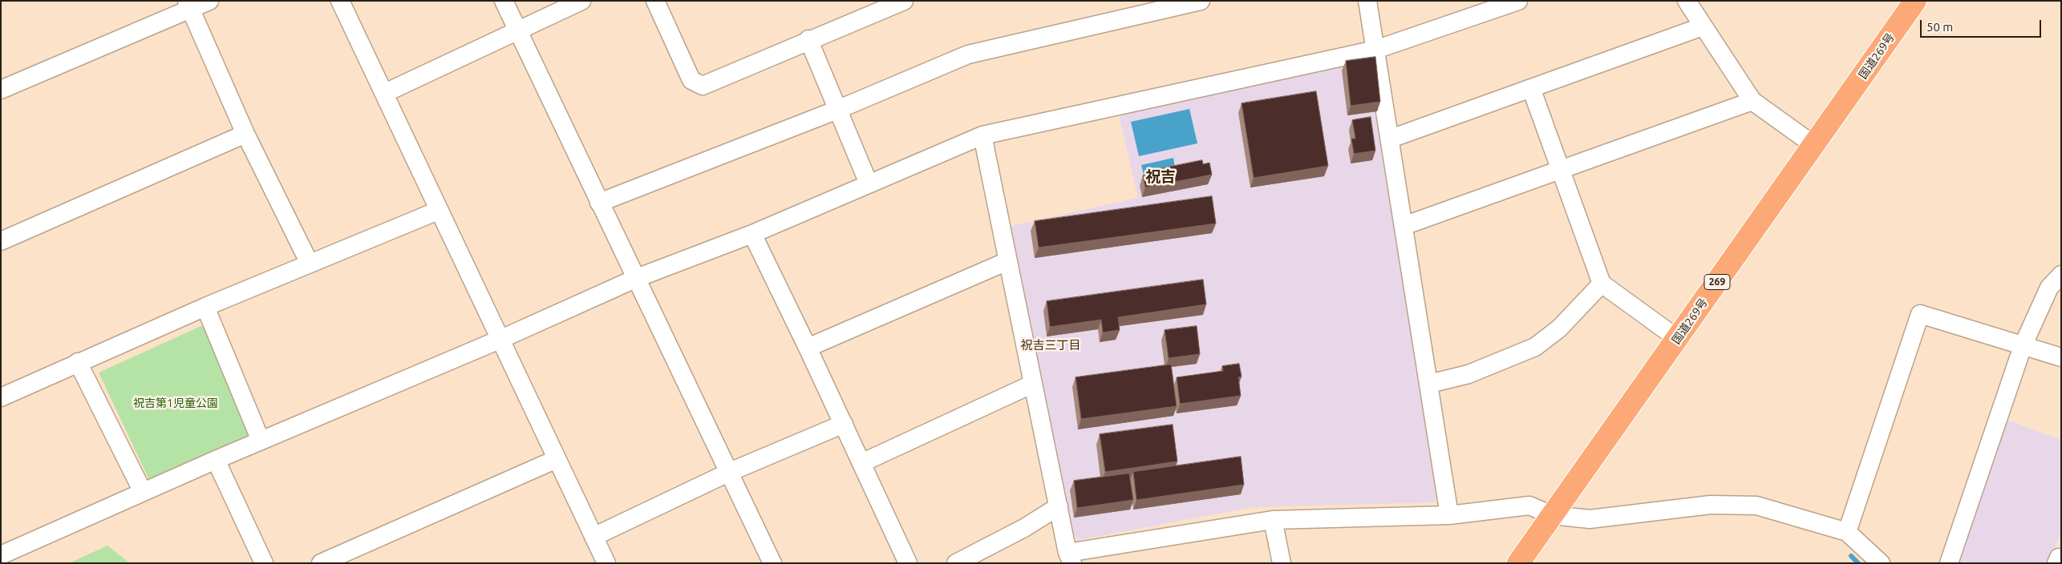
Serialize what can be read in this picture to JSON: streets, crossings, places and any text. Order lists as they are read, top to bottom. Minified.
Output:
{"streets":{"highway":["国道269号","269"]},"districts":["祝吉","祝吉三丁目"],"parks":["祝吉第1児童公園"],"scale_bar":"50 m"}
